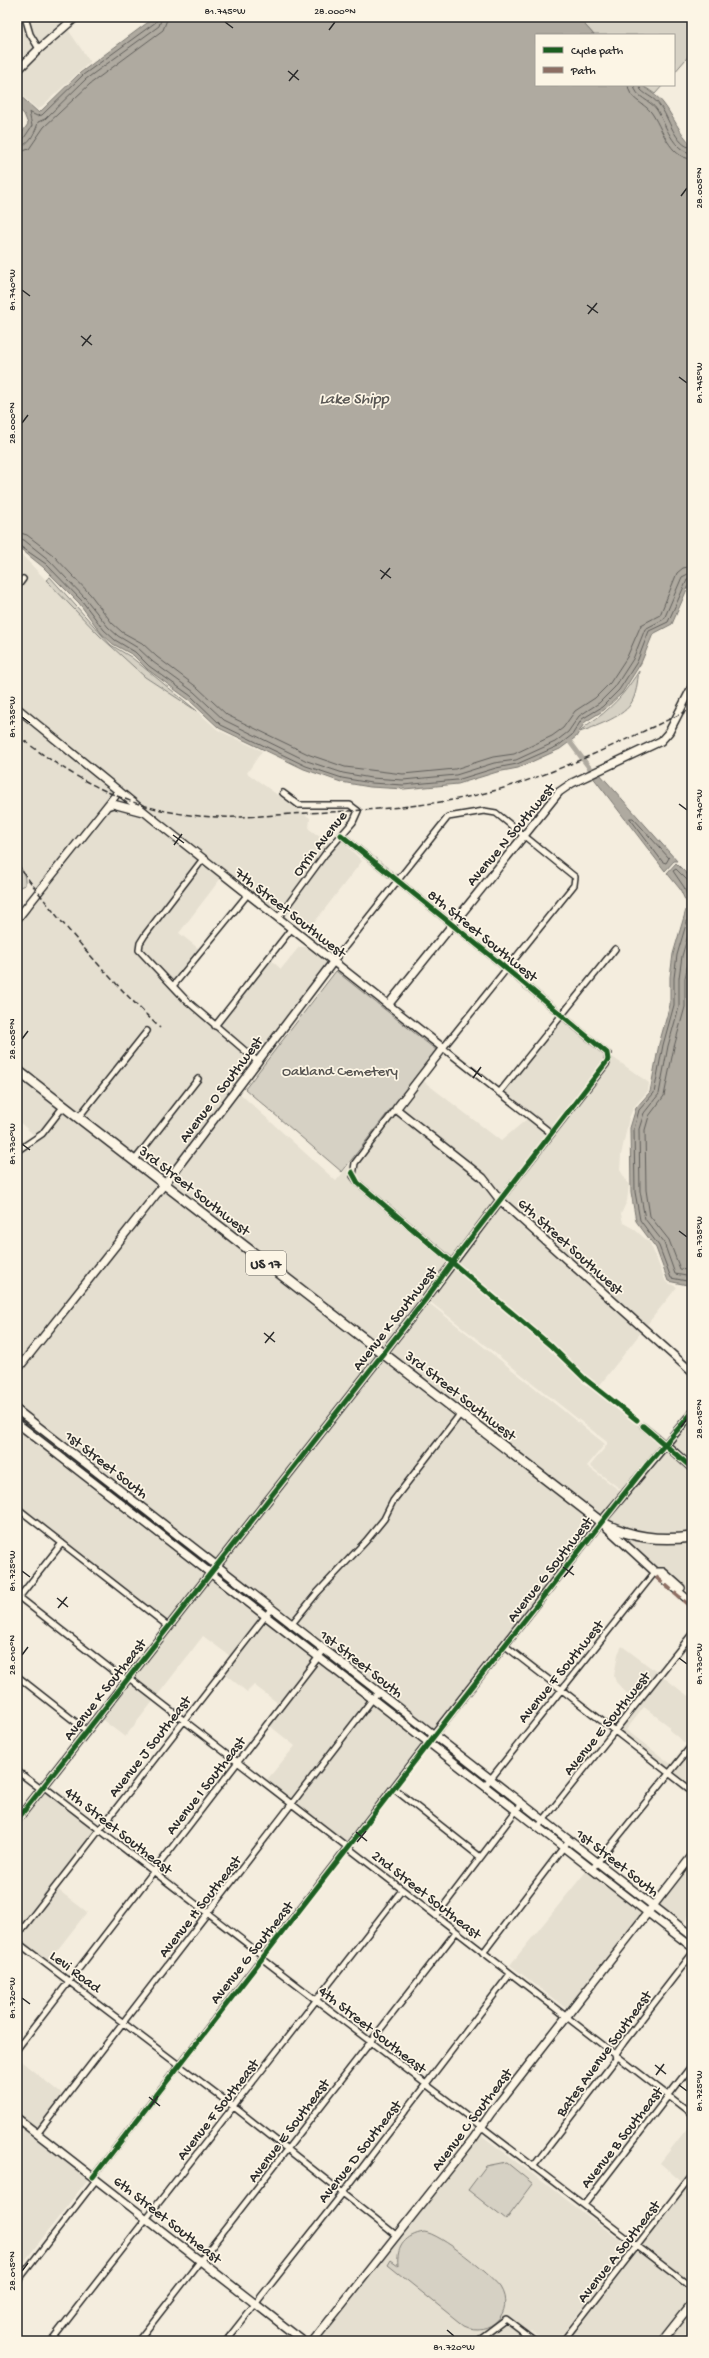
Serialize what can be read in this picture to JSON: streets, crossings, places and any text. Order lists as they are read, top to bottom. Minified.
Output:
{"streets":{"highway":["3rd Street Southwest","US 17"],"street":["Avenue N Southwest","Orrin Avenue","7th Street Southwest","8th Street Southwest","Avenue O Southwest","6th Street Southwest","Avenue K Southwest","1st Street South","Avenue G Southwest","Avenue F Southwest","Avenue K Southeast","Avenue E Southwest","Avenue J Southeast","Avenue I Southeast","4th Street Southeast","2nd Street Southeast","Avenue H Southeast","Avenue G Southeast","Levi Road","Bates Avenue Southeast","Avenue F Southeast","Avenue C Southeast","Avenue E Southeast","Avenue B Southeast","Avenue D Southeast","6th Street Southeast","Avenue A Southeast"]},"crossings":[["Avenue N Southwest","7th Street Southwest"],["Avenue N Southwest","8th Street Southwest"],["Avenue N Southwest","Avenue O Southwest"],["Orrin Avenue","7th Street Southwest"],["Orrin Avenue","8th Street Southwest"],["7th Street Southwest","Avenue O Southwest"],["7th Street Southwest","Avenue K Southwest"],["8th Street Southwest","Avenue O Southwest"],["8th Street Southwest","Avenue K Southwest"],["Avenue O Southwest","3rd Street Southwest"],["3rd Street Southwest","US 17"],["3rd Street Southwest","Avenue K Southwest"],["3rd Street Southwest","Avenue G Southwest"],["3rd Street Southwest","Avenue F Southwest"],["6th Street Southwest","Avenue K Southwest"],["US 17","Avenue G Southwest"],["Avenue K Southwest","1st Street South"],["Avenue K Southwest","Avenue K Southeast"],["1st Street South","Avenue G Southwest"],["1st Street South","Avenue F Southwest"],["1st Street South","Avenue K Southeast"],["1st Street South","Avenue E Southwest"],["1st Street South","Avenue J Southeast"],["1st Street South","Avenue I Southeast"],["1st Street South","Avenue H Southeast"],["1st Street South","Avenue G Southeast"],["1st Street South","Avenue C Southeast"],["Avenue G Southwest","Avenue G Southeast"],["Avenue K Southeast","4th Street Southeast"],["Avenue K Southeast","2nd Street Southeast"],["Avenue J Southeast","4th Street Southeast"],["Avenue J Southeast","2nd Street Southeast"],["Avenue I Southeast","4th Street Southeast"],["Avenue I Southeast","2nd Street Southeast"],["Avenue I Southeast","Levi Road"],["4th Street Southeast","Avenue H Southeast"],["4th Street Southeast","Avenue G Southeast"],["4th Street Southeast","Bates Avenue Southeast"],["4th Street Southeast","Avenue F Southeast"],["4th Street Southeast","Avenue C Southeast"],["4th Street Southeast","Avenue E Southeast"],["4th Street Southeast","Avenue B Southeast"],["4th Street Southeast","Avenue D Southeast"],["4th Street Southeast","Avenue A Southeast"],["2nd Street Southeast","Avenue H Southeast"],["2nd Street Southeast","Avenue G Southeast"],["2nd Street Southeast","Bates Avenue Southeast"],["2nd Street Southeast","Avenue F Southeast"],["2nd Street Southeast","Avenue C Southeast"],["2nd Street Southeast","Avenue E Southeast"],["2nd Street Southeast","Avenue B Southeast"],["2nd Street Southeast","Avenue D Southeast"],["Avenue H Southeast","Levi Road"],["Avenue H Southeast","6th Street Southeast"],["Avenue G Southeast","Levi Road"],["Avenue G Southeast","6th Street Southeast"],["Levi Road","Avenue F Southeast"],["Levi Road","Avenue C Southeast"],["Levi Road","Avenue E Southeast"],["Levi Road","Avenue D Southeast"],["Avenue F Southeast","6th Street Southeast"],["Avenue E Southeast","6th Street Southeast"],["Avenue D Southeast","6th Street Southeast"]],"water":["Lake Shipp"],"parks":["Oakland Cemetery"],"legend":["Cycle path","Path"],"coordinates":["81.745°W","28.000°N","28.005°N","81.740°W","81.735°W","81.730°W","28.015°N","81.725°W","28.010°N","81.720°W"]}
